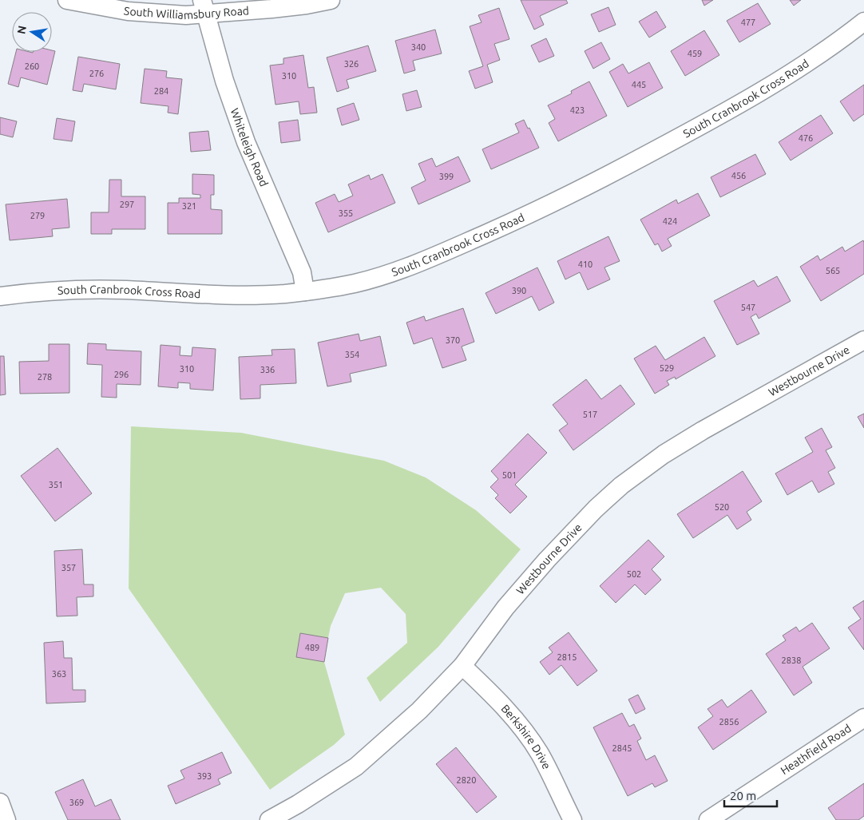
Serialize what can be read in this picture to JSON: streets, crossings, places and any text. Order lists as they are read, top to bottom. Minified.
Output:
{"streets":{"street":["South Williamsbury Road","South Cranbrook Cross Road","Whiteleigh Road","Westbourne Drive","Berkshire Drive","Heathfield Road"]},"crossings":[["South Williamsbury Road","Whiteleigh Road"],["South Cranbrook Cross Road","Whiteleigh Road"],["Westbourne Drive","Berkshire Drive"]],"house_numbers":["477","340","459","326","260","276","310","445","284","423","476","456","399","297","321","355","279","424","410","565","390","547","370","354","529","310","336","296","278","517","501","351","520","357","502","489","2815","2838","363","2856","2845","393","2820","369"],"scale_bar":"20 m","north":"left"}
